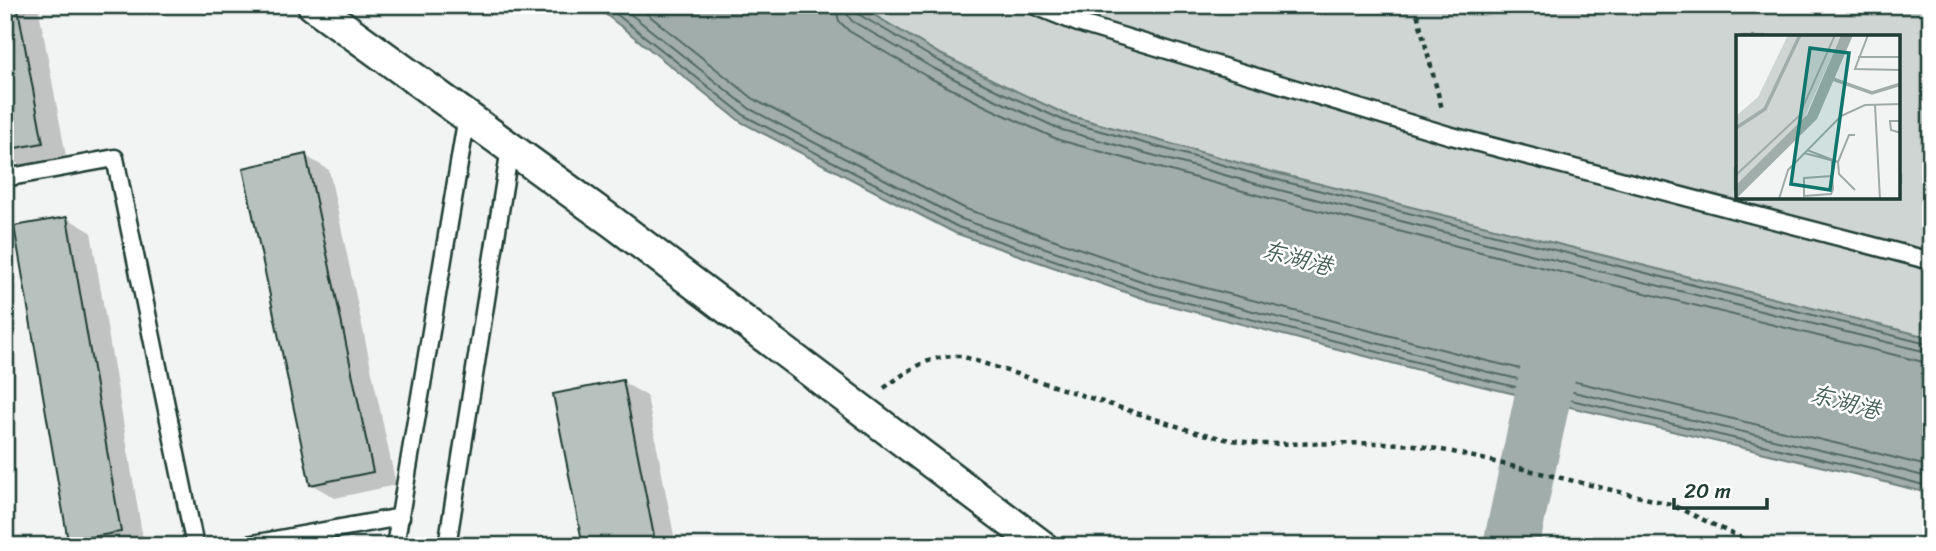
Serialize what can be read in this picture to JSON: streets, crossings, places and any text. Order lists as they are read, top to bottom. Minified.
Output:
{"water":["东湖港"],"scale_bar":"20 m"}
